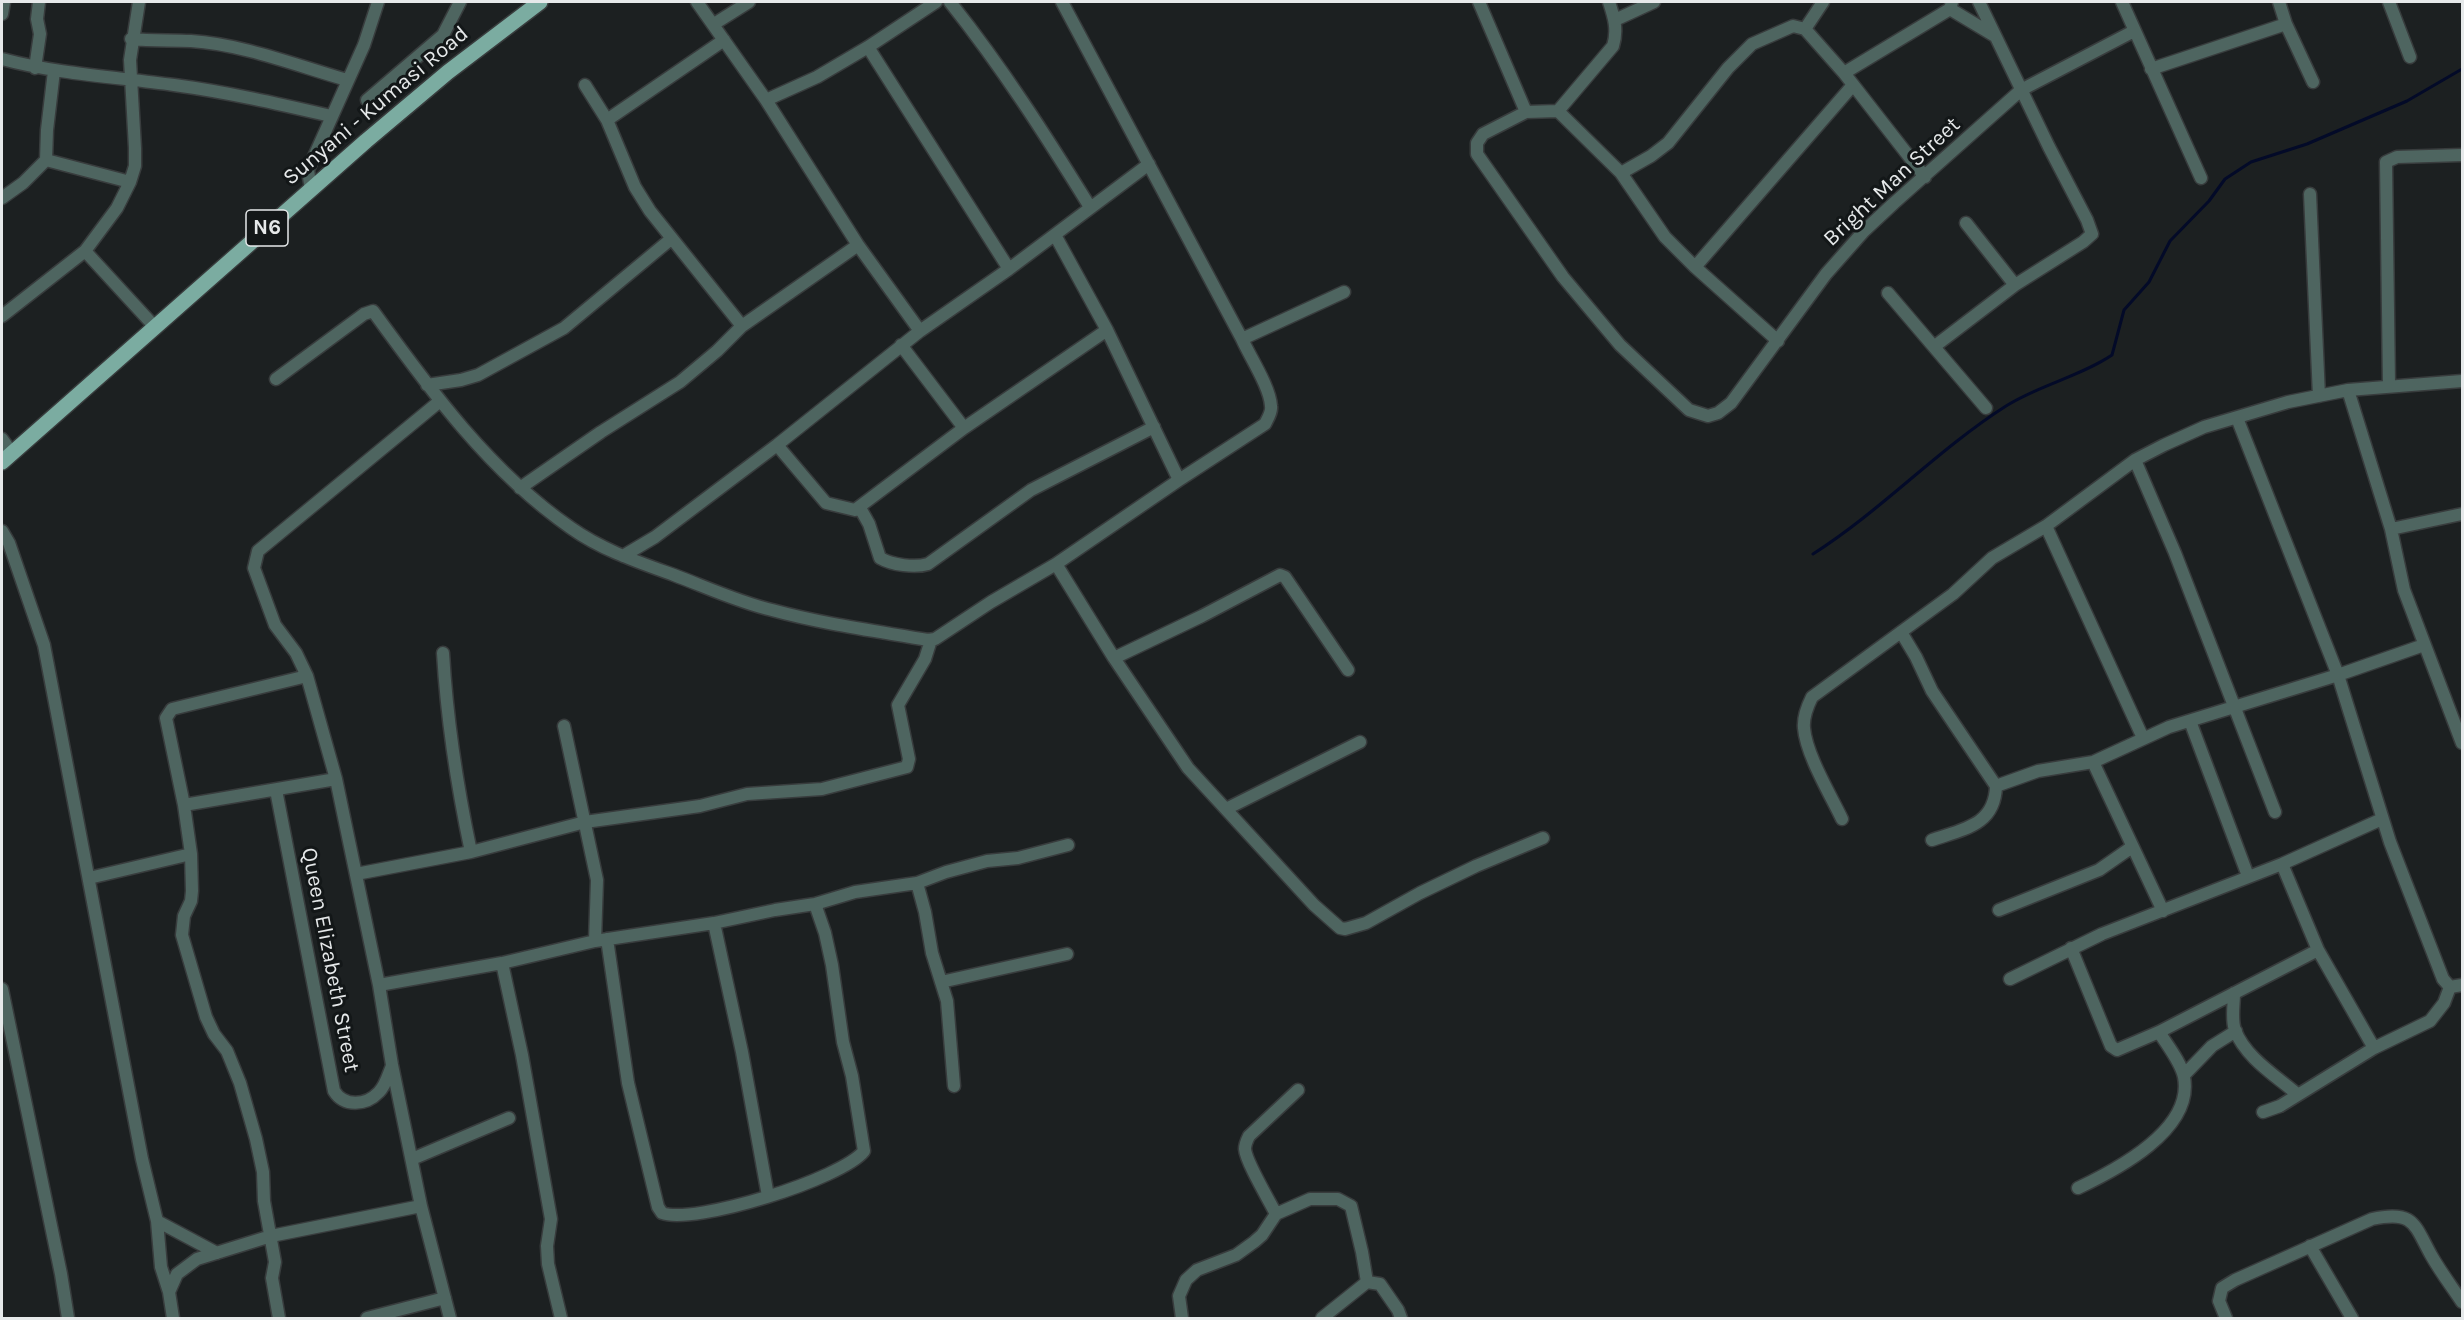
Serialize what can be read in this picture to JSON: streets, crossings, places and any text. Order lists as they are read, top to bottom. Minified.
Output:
{"streets":{"main road":["Sunyani - Kumasi Road","N6"],"street":["Bright Man Street","Queen Elizabeth Street"]}}
